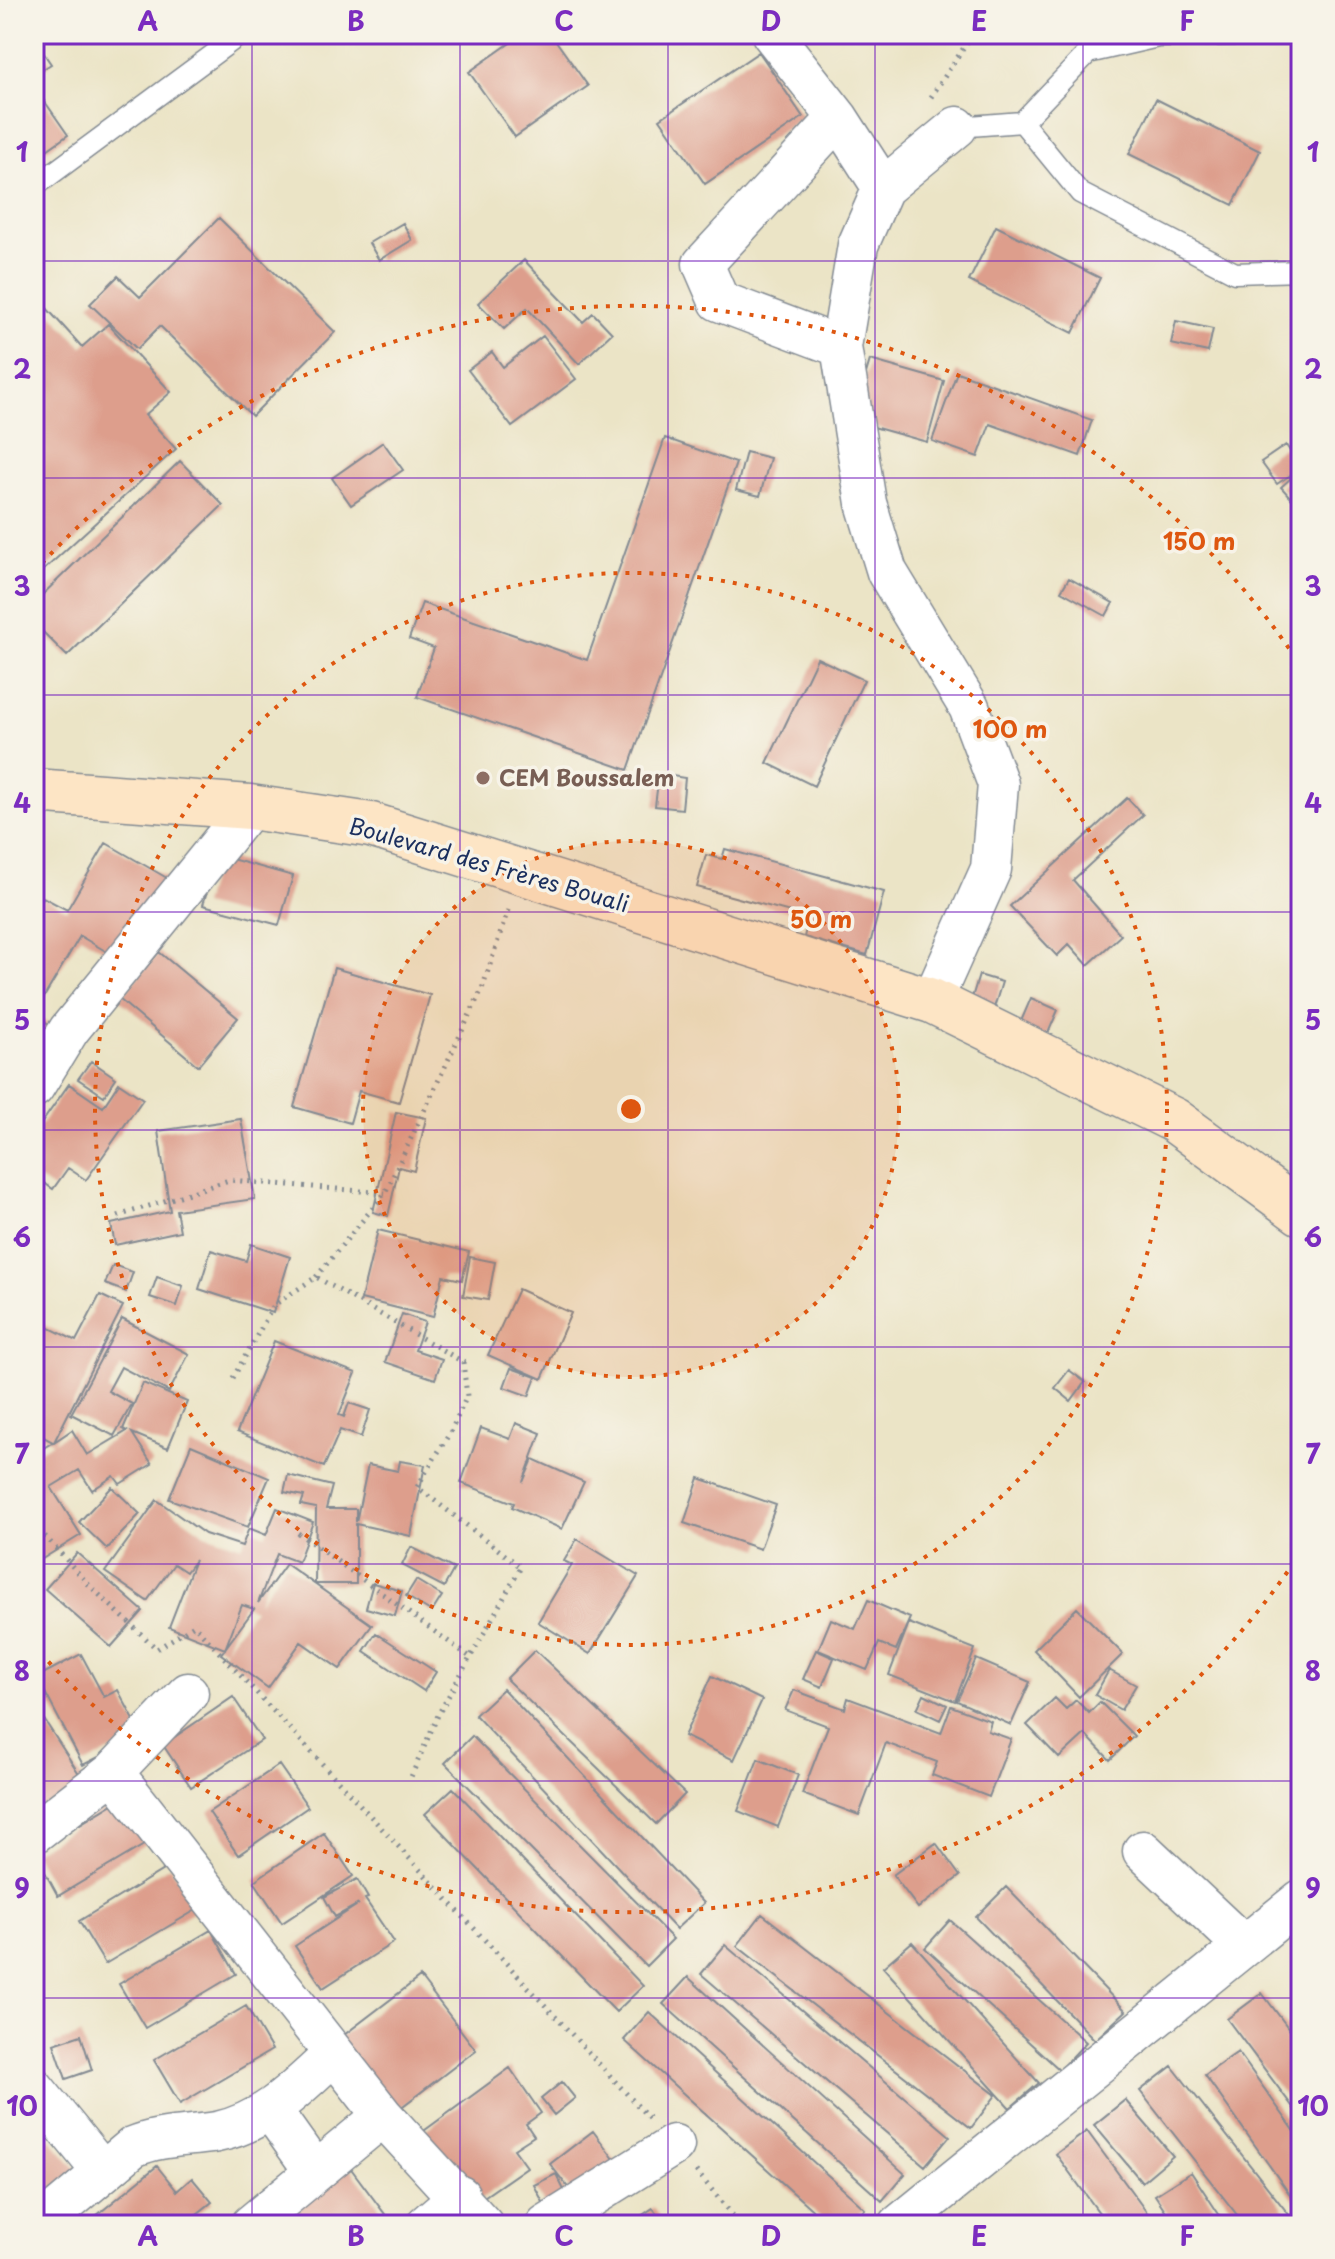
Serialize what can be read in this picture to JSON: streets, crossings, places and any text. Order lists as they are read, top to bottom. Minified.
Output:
{"streets":{"street":["Boulevard des Frères Bouali"]},"places":["CEM Boussalem"],"grid":{"columns":["A","B","C","D","E","F"],"rows":["1","2","3","4","5","6","7","8","9","10"]},"rings":["150 m","100 m","50 m"]}
